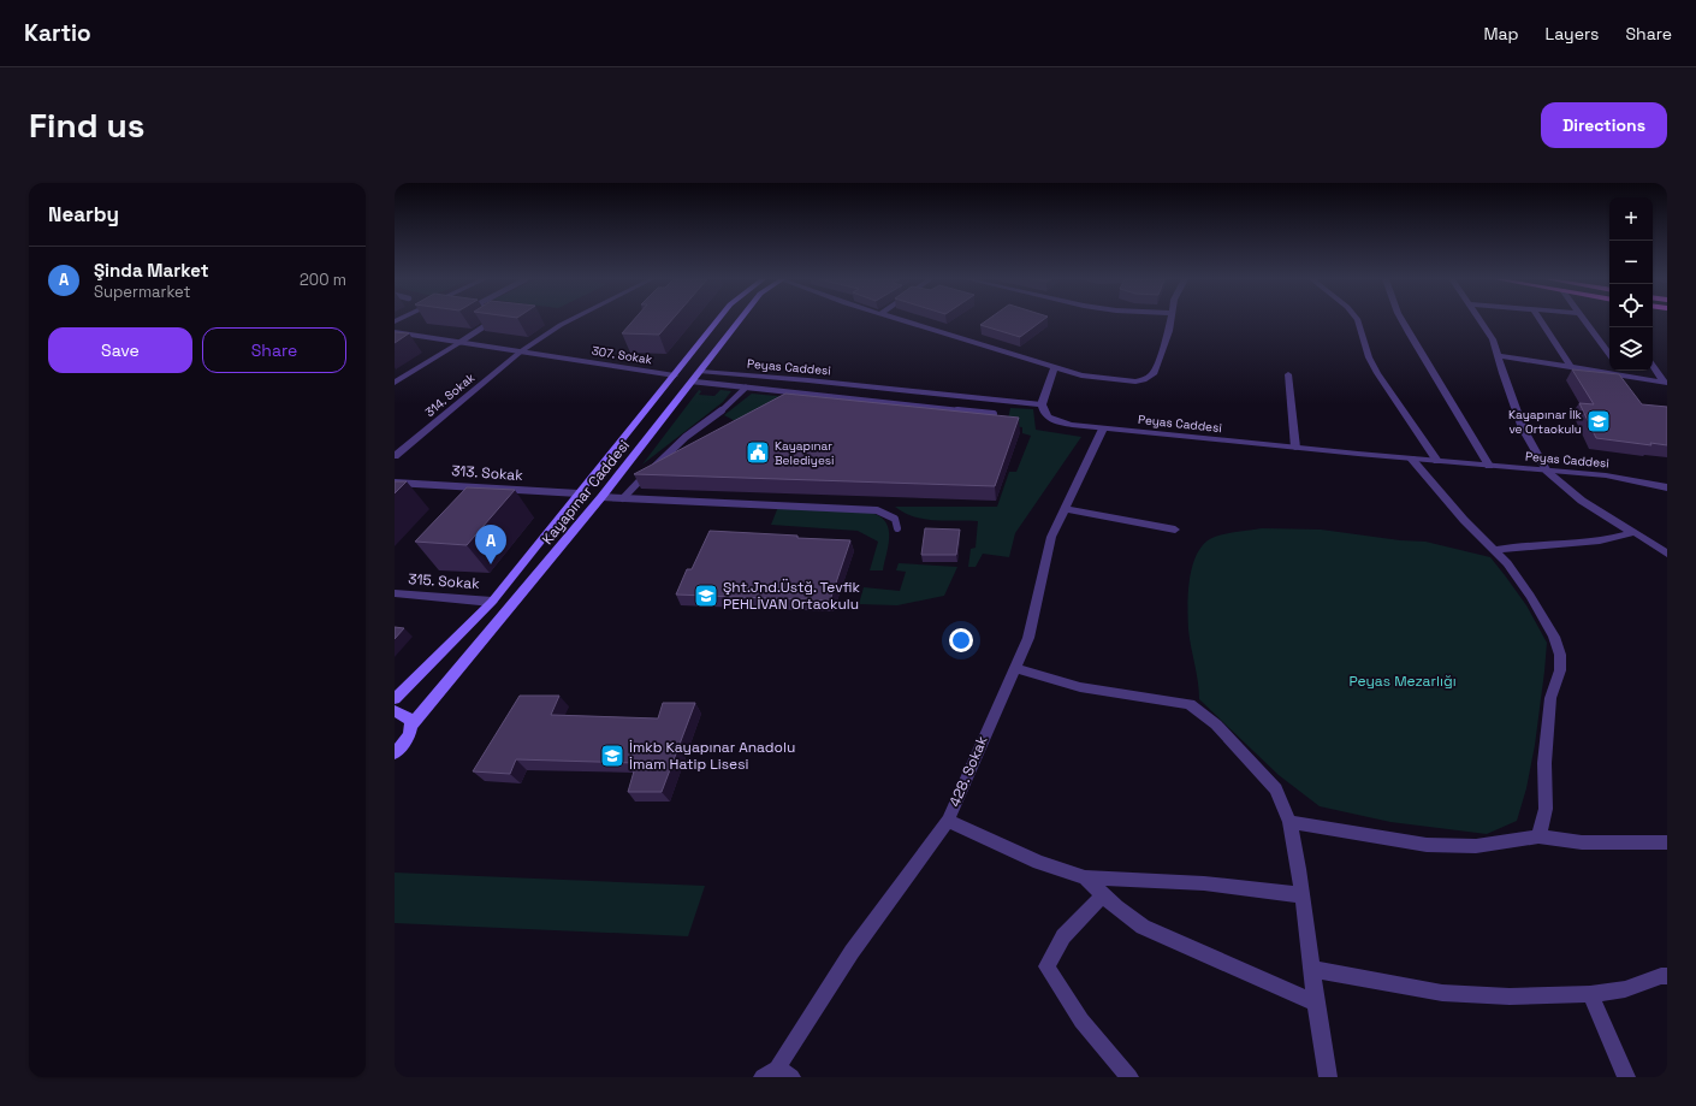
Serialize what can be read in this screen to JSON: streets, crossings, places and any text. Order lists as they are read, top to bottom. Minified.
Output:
{"streets":{"main road":["Kayapınar Caddesi"],"street":["307. Sokak","Peyas Caddesi","314. Sokak","313. Sokak","315. Sokak","428. Sokak"]},"crossings":[["307. Sokak","314. Sokak"],["307. Sokak","Kayapınar Caddesi"],["Peyas Caddesi","Kayapınar Caddesi"],["Peyas Caddesi","428. Sokak"],["313. Sokak","Kayapınar Caddesi"],["Kayapınar Caddesi","315. Sokak"]],"parks":["Peyas Mezarlığı"],"places":{"school or university":["Kayapınar İlk ve Ortaokulu","Şht.Jnd.Üstğ. Tevfik PEHLİVAN Ortaokulu","İmkb Kayapınar Anadolu İmam Hatip Lisesi"],"public building":["Kayapınar Belediyesi"]},"page":{"header":"Kartio","nav":["Map","Layers","Share"],"buttons":["Directions",["Save","Share"]],"title":"Find us","heading":"Nearby","map_buttons":["+","−"],"list":[{"mark":"A","name":"Şinda Market","note":"Supermarket","value":"200 m"}],"pins":"A"}}
